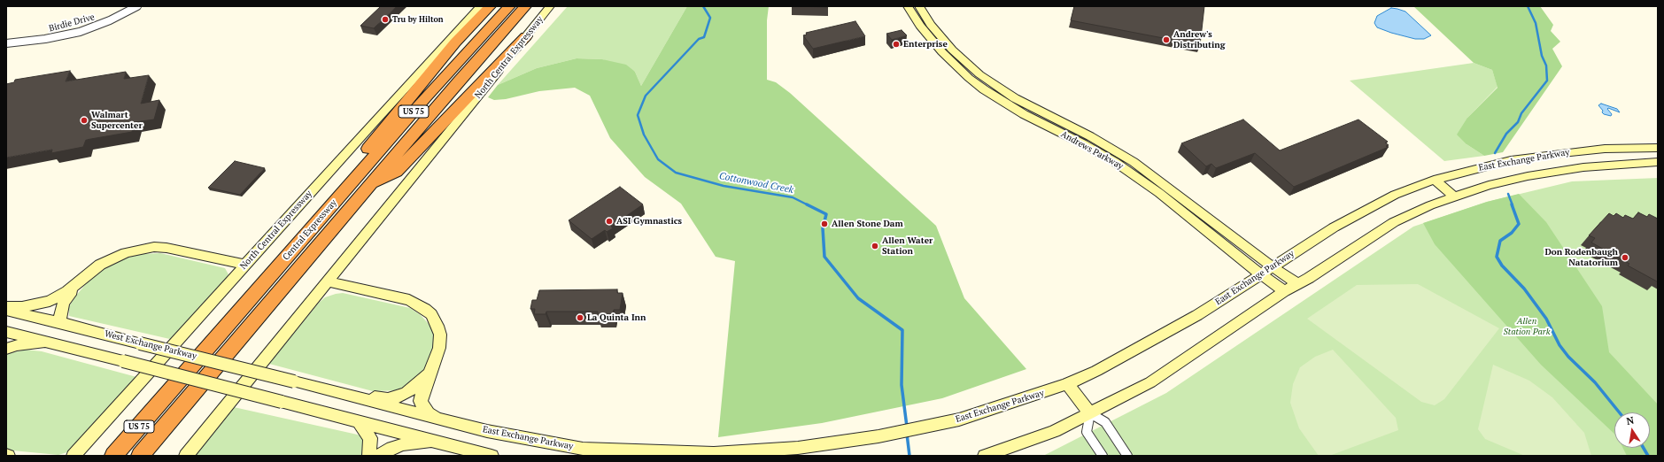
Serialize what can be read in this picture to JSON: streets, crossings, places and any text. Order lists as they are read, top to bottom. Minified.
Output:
{"streets":{"highway":["US 75","Central Expressway"],"main road":["North Central Expressway","Andrews Parkway","East Exchange Parkway","West Exchange Parkway"],"street":["Birdie Drive"]},"crossings":[["Andrews Parkway","East Exchange Parkway"],["East Exchange Parkway","West Exchange Parkway"]],"water":["Cottonwood Creek"],"parks":["Allen Station Park"],"places":["Tru by Hilton","Andrew's Distributing","Enterprise","Walmart Supercenter","ASI Gymnastics","Allen Stone Dam","Allen Water Station","Don Rodenbaugh Natatorium","La Quinta Inn"],"north":"top"}
